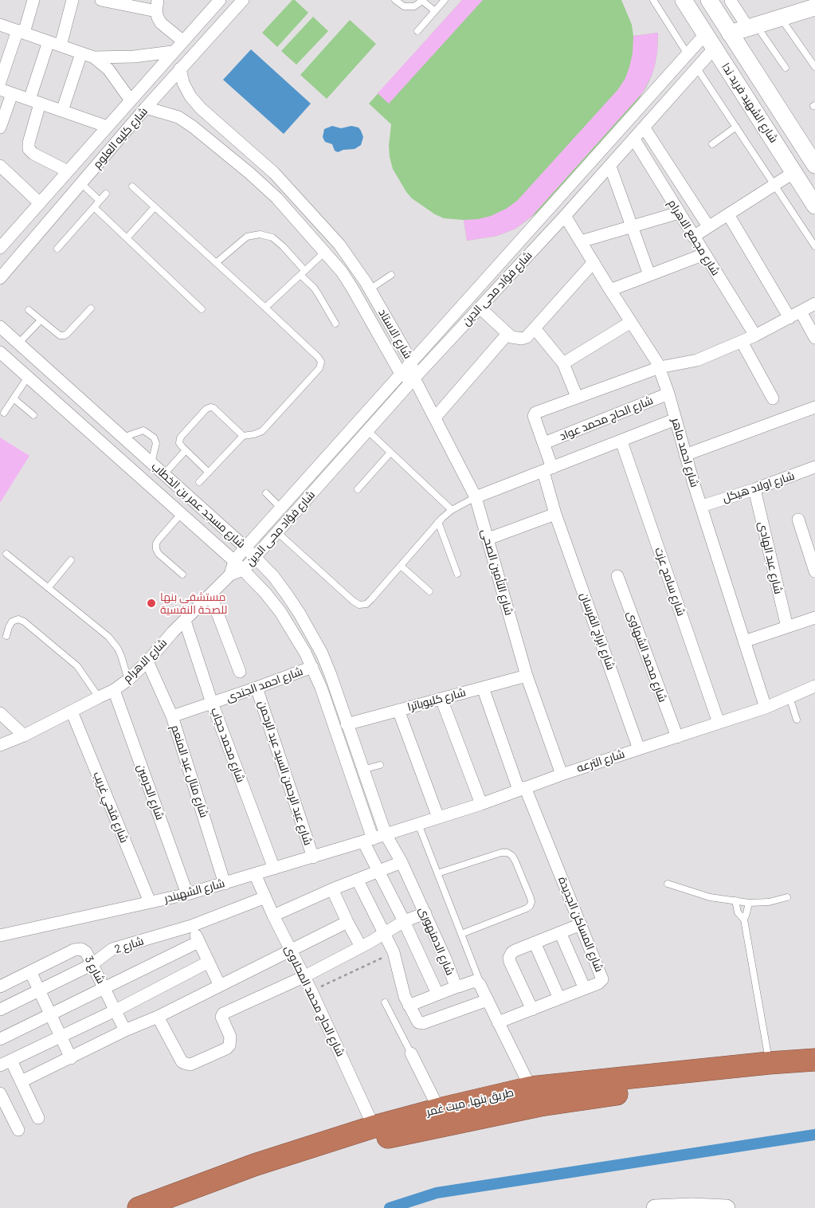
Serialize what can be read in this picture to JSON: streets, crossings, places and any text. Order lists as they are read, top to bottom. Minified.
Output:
{"streets":{"highway":["طريق بنها, ميت غمر"],"main road":["شارع الشهيد فريد ندا"],"street":["شارع كليه العلوم","شارع مجمع الاهرام","شارع فؤاد محى الدين","شارع الاستاد","شارع الحاج محمد عواد","شارع احمد ماهر","شارع اولاد هيكل","شارع مسجد عمر بن الخطاب","شارع عبد الهادى","شارع التأمين الصحى","شارع سامح عزت","شارع ابراج الفرسان","شارع محمد الشهاوى","شارع الاهرام","شارع احمد الجندى","شارع كليوباترا","شارع محمد حجاب","شارع الترعه","شارع منال عبد المنعم","شارع عبد الرحمن السيد عبد الرحمن","شارع الحرمين","شارع فتحي غريب","شارع الشهبندر","شارع المساكن الجديدة","شارع الدمنهورى","شارع 2","شارع 3","شارع الحاج محمد المحلاوى"]},"crossings":[["شارع الشهيد فريد ندا","شارع فؤاد محى الدين"],["شارع كليه العلوم","شارع الاستاد"],["شارع مجمع الاهرام","شارع فؤاد محى الدين"],["شارع فؤاد محى الدين","شارع الاستاد"],["شارع فؤاد محى الدين","شارع احمد ماهر"],["شارع فؤاد محى الدين","شارع مسجد عمر بن الخطاب"],["شارع فؤاد محى الدين","شارع التأمين الصحى"],["شارع فؤاد محى الدين","شارع الاهرام"],["شارع الاستاد","شارع التأمين الصحى"],["شارع الحاج محمد عواد","شارع احمد ماهر"],["شارع الحاج محمد عواد","شارع ابراج الفرسان"],["شارع احمد ماهر","شارع اولاد هيكل"],["شارع احمد ماهر","شارع الترعه"],["شارع اولاد هيكل","شارع عبد الهادى"],["شارع مسجد عمر بن الخطاب","شارع احمد الجندى"],["شارع مسجد عمر بن الخطاب","شارع كليوباترا"],["شارع مسجد عمر بن الخطاب","شارع الترعه"],["شارع مسجد عمر بن الخطاب","شارع الشهبندر"],["شارع مسجد عمر بن الخطاب","شارع الدمنهورى"],["شارع التأمين الصحى","شارع كليوباترا"],["شارع التأمين الصحى","شارع الترعه"],["شارع سامح عزت","شارع الترعه"],["شارع ابراج الفرسان","شارع الترعه"],["شارع محمد الشهاوى","شارع الترعه"],["شارع الاهرام","شارع محمد حجاب"],["شارع الاهرام","شارع منال عبد المنعم"],["شارع الاهرام","شارع الحرمين"],["شارع الاهرام","شارع فتحي غريب"],["شارع احمد الجندى","شارع محمد حجاب"],["شارع احمد الجندى","شارع منال عبد المنعم"],["شارع احمد الجندى","شارع عبد الرحمن السيد عبد الرحمن"],["شارع كليوباترا","شارع المساكن الجديدة"],["شارع محمد حجاب","شارع الشهبندر"],["شارع الترعه","شارع الشهبندر"],["شارع الترعه","شارع المساكن الجديدة"],["شارع الترعه","شارع الدمنهورى"],["شارع منال عبد المنعم","شارع الشهبندر"],["شارع عبد الرحمن السيد عبد الرحمن","شارع الشهبندر"],["شارع الحرمين","شارع الشهبندر"],["شارع فتحي غريب","شارع الشهبندر"],["شارع الشهبندر","شارع الدمنهورى"],["شارع الشهبندر","شارع الحاج محمد المحلاوى"],["شارع 2","شارع 3"],["شارع 2","شارع الحاج محمد المحلاوى"],["شارع الحاج محمد المحلاوى","طريق بنها, ميت غمر"]],"places":["مستشفى بنها للصحة النفسية"]}
